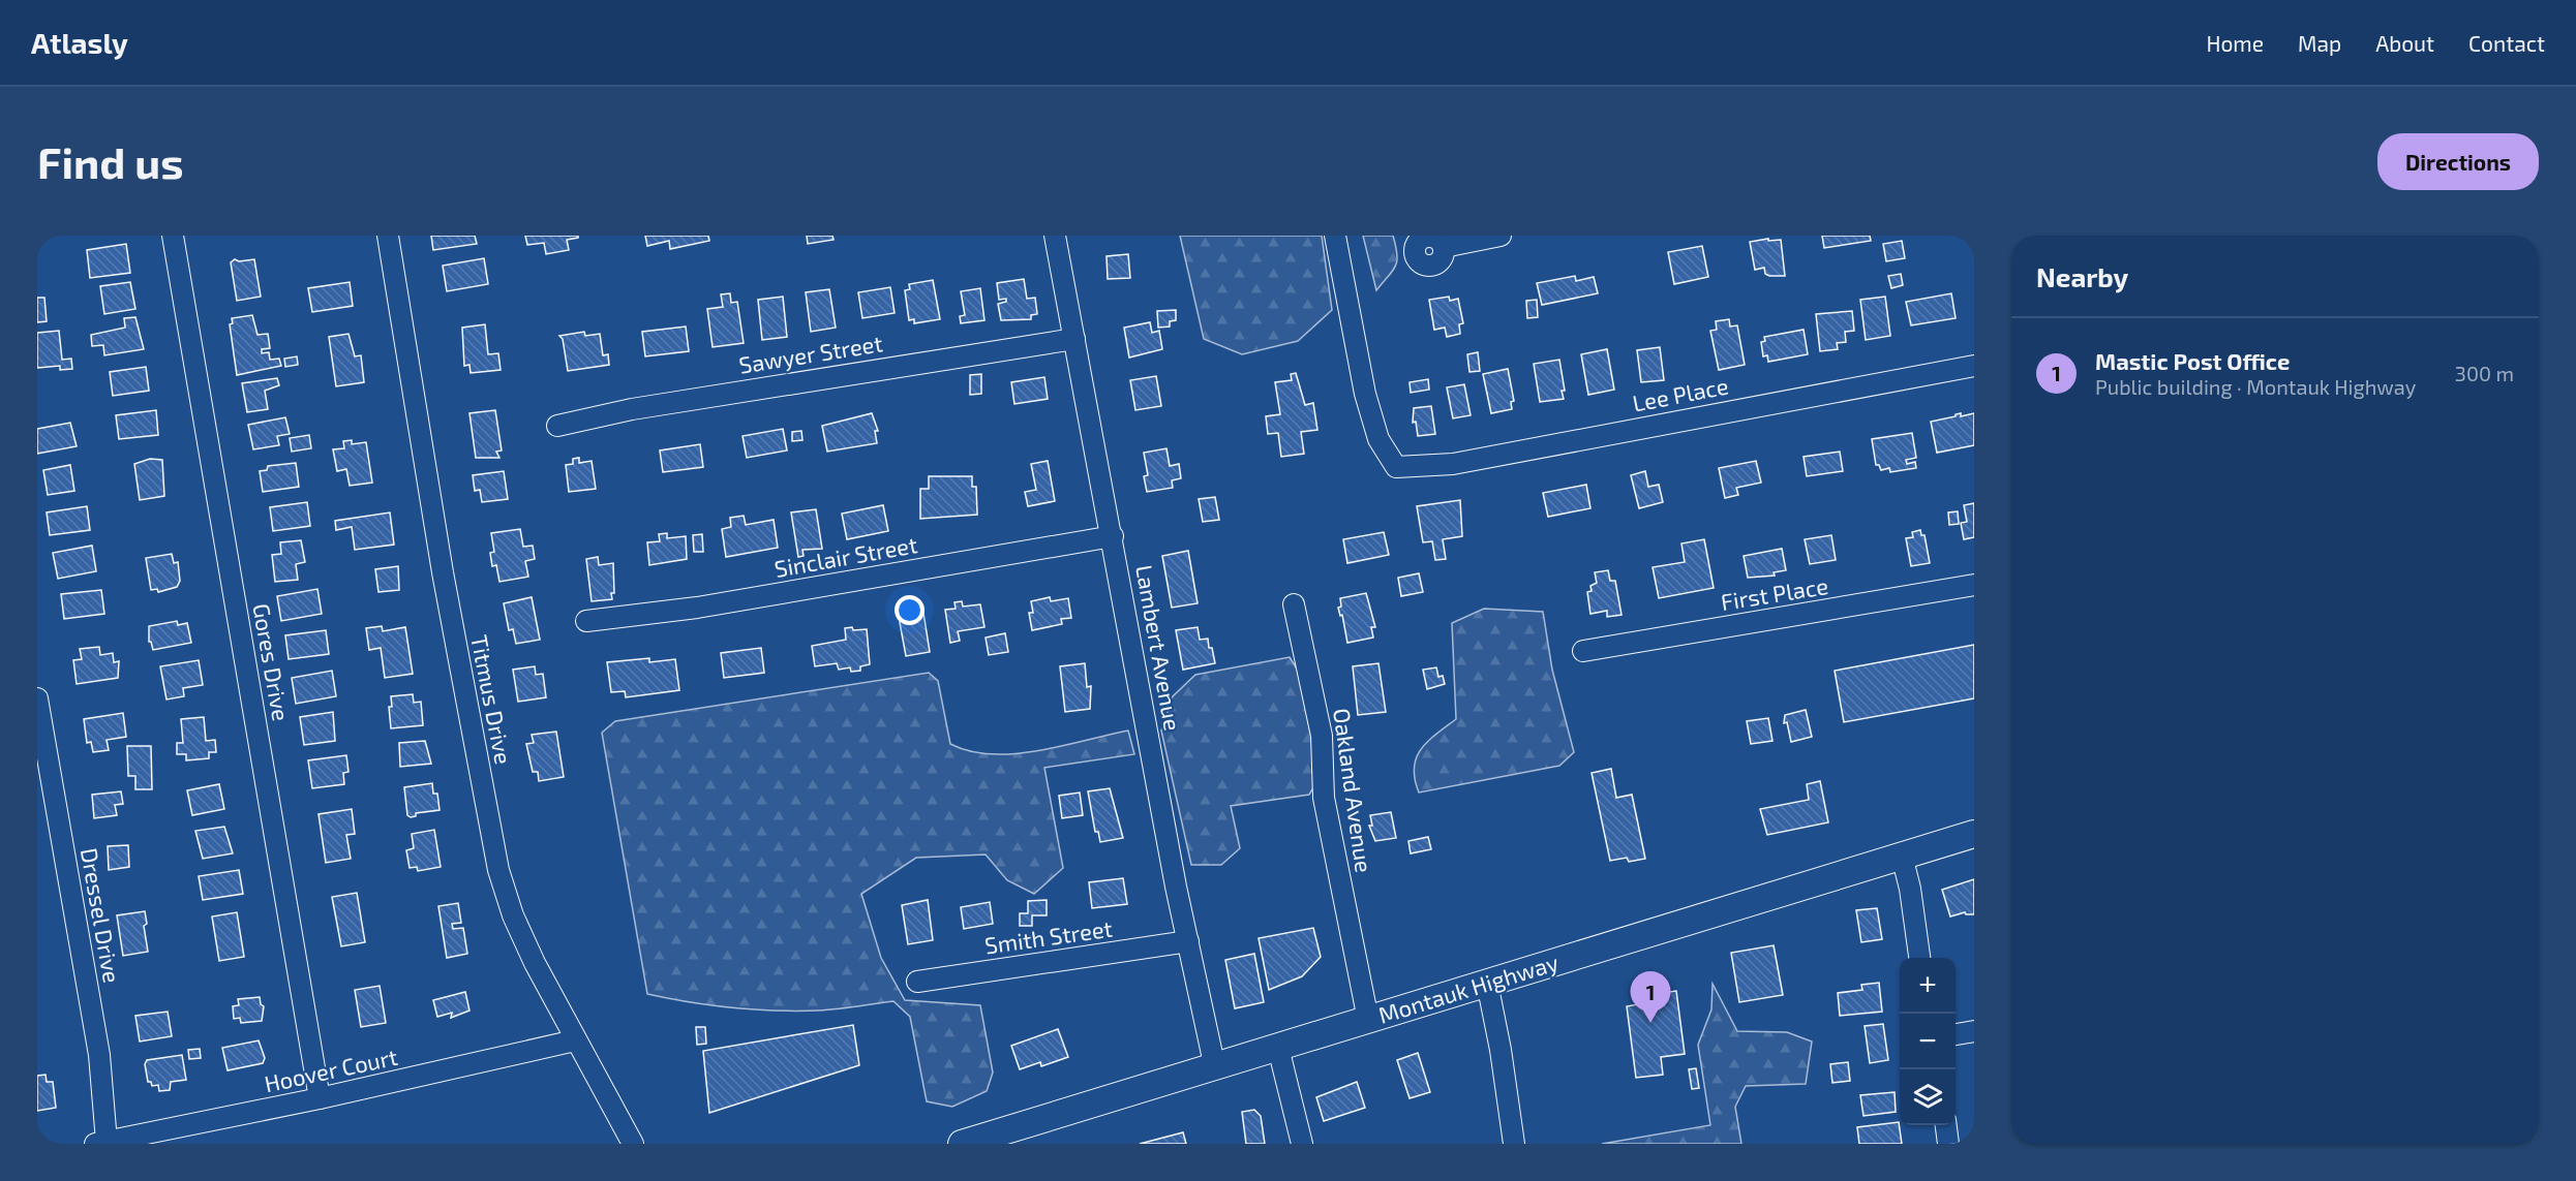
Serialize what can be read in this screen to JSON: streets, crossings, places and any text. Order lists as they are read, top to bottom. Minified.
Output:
{"streets":{"main road":["Montauk Highway"],"street":["Sawyer Street","Lee Place","Sinclair Street","First Place","Lambert Avenue","Gores Drive","Titmus Drive","Oakland Avenue","Dressel Drive","Smith Street","Hoover Court"]},"crossings":[["Sawyer Street","Lambert Avenue"],["Sinclair Street","Lambert Avenue"],["Lambert Avenue","Smith Street"],["Lambert Avenue","Montauk Highway"],["Gores Drive","Hoover Court"],["Titmus Drive","Hoover Court"],["Oakland Avenue","Montauk Highway"],["Dressel Drive","Hoover Court"]],"page":{"header":"Atlasly","nav":["Home","Map","About","Contact"],"buttons":"Directions","title":"Find us","heading":"Nearby","list":[{"mark":"1","name":"Mastic Post Office","note":"Public building · Montauk Highway","value":"300 m"}],"map_buttons":["+","−"],"pins":"1"}}
